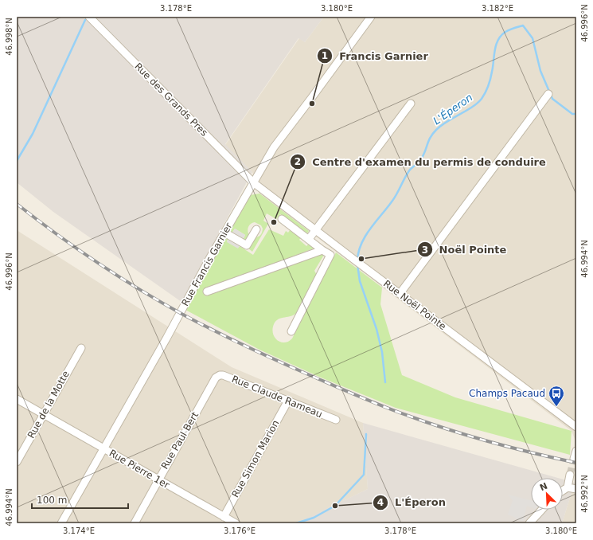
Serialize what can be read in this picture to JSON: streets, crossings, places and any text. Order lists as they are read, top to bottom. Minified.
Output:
{"streets":{"street":["Rue des Grands Pres","Rue Francis Garnier","Rue Noël Pointe","Rue Claude Rameau","Rue de la Motte","Rue Paul Bert","Rue Simon Marion","Rue Pierre 1er"]},"crossings":[["Rue des Grands Pres","Rue Francis Garnier"],["Rue des Grands Pres","Rue Noël Pointe"],["Rue Francis Garnier","Rue Noël Pointe"],["Rue Francis Garnier","Rue Pierre 1er"],["Rue Claude Rameau","Rue Paul Bert"],["Rue Claude Rameau","Rue Simon Marion"],["Rue de la Motte","Rue Pierre 1er"],["Rue Paul Bert","Rue Pierre 1er"],["Rue Simon Marion","Rue Pierre 1er"]],"water":["L'Éperon"],"places":{"other":["Francis Garnier","Centre d'examen du permis de conduire","Noël Pointe","L'Éperon"],"bus stop":["Champs Pacaud"]},"scale_bar":"100 m","north":"top left","coordinates":["3.178°E","3.180°E","3.182°E","46.996°N","46.998°N","46.994°N","46.992°N","3.174°E","3.176°E"]}
